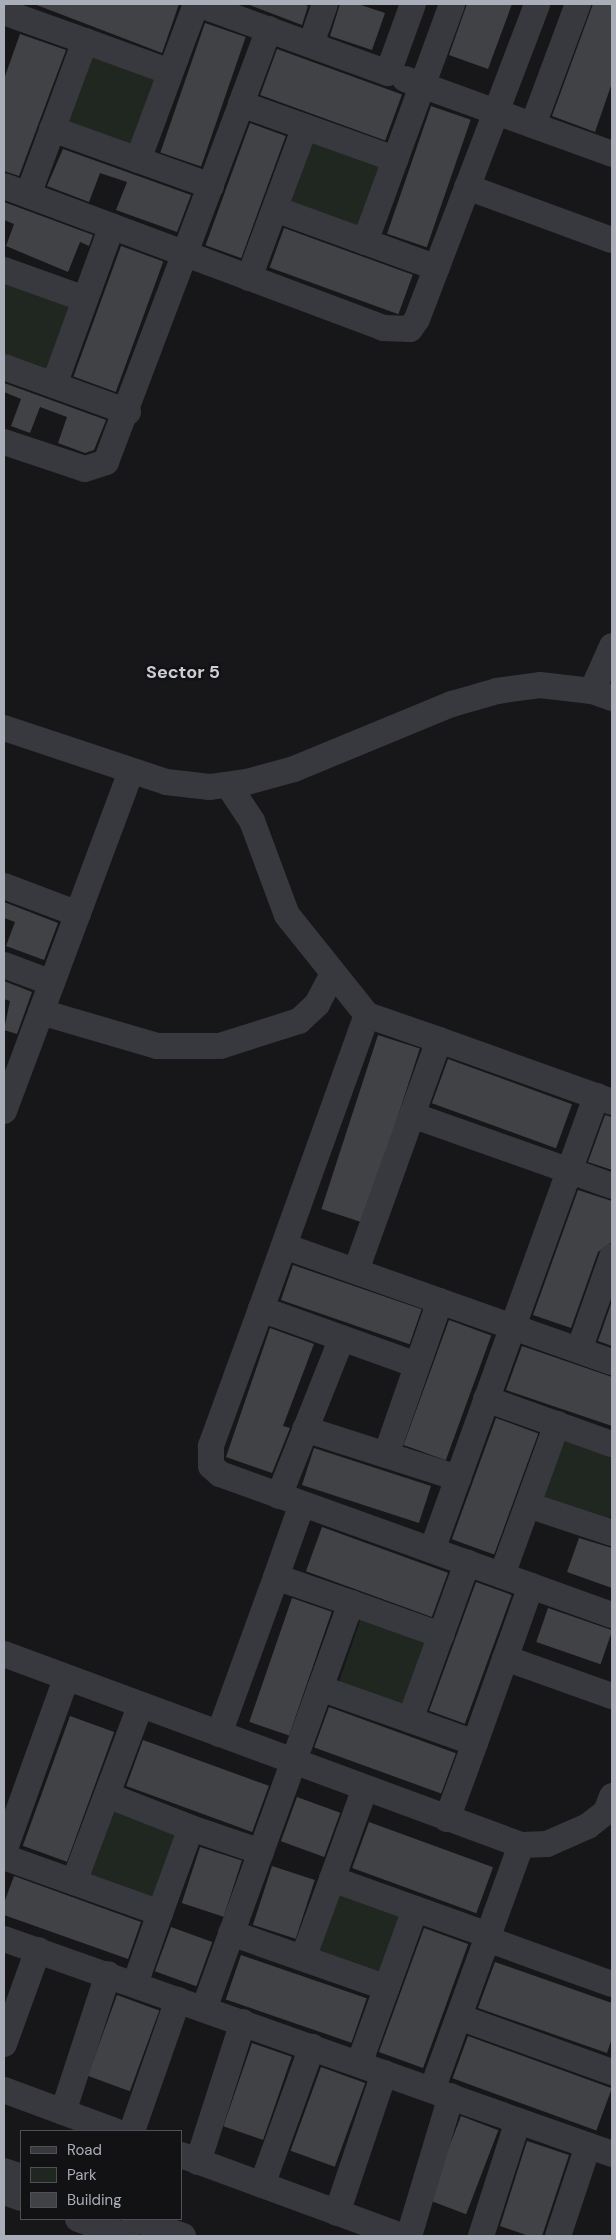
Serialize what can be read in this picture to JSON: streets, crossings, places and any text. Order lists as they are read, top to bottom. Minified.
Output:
{"districts":["Sector 5"],"legend":["Road","Park","Building"]}
